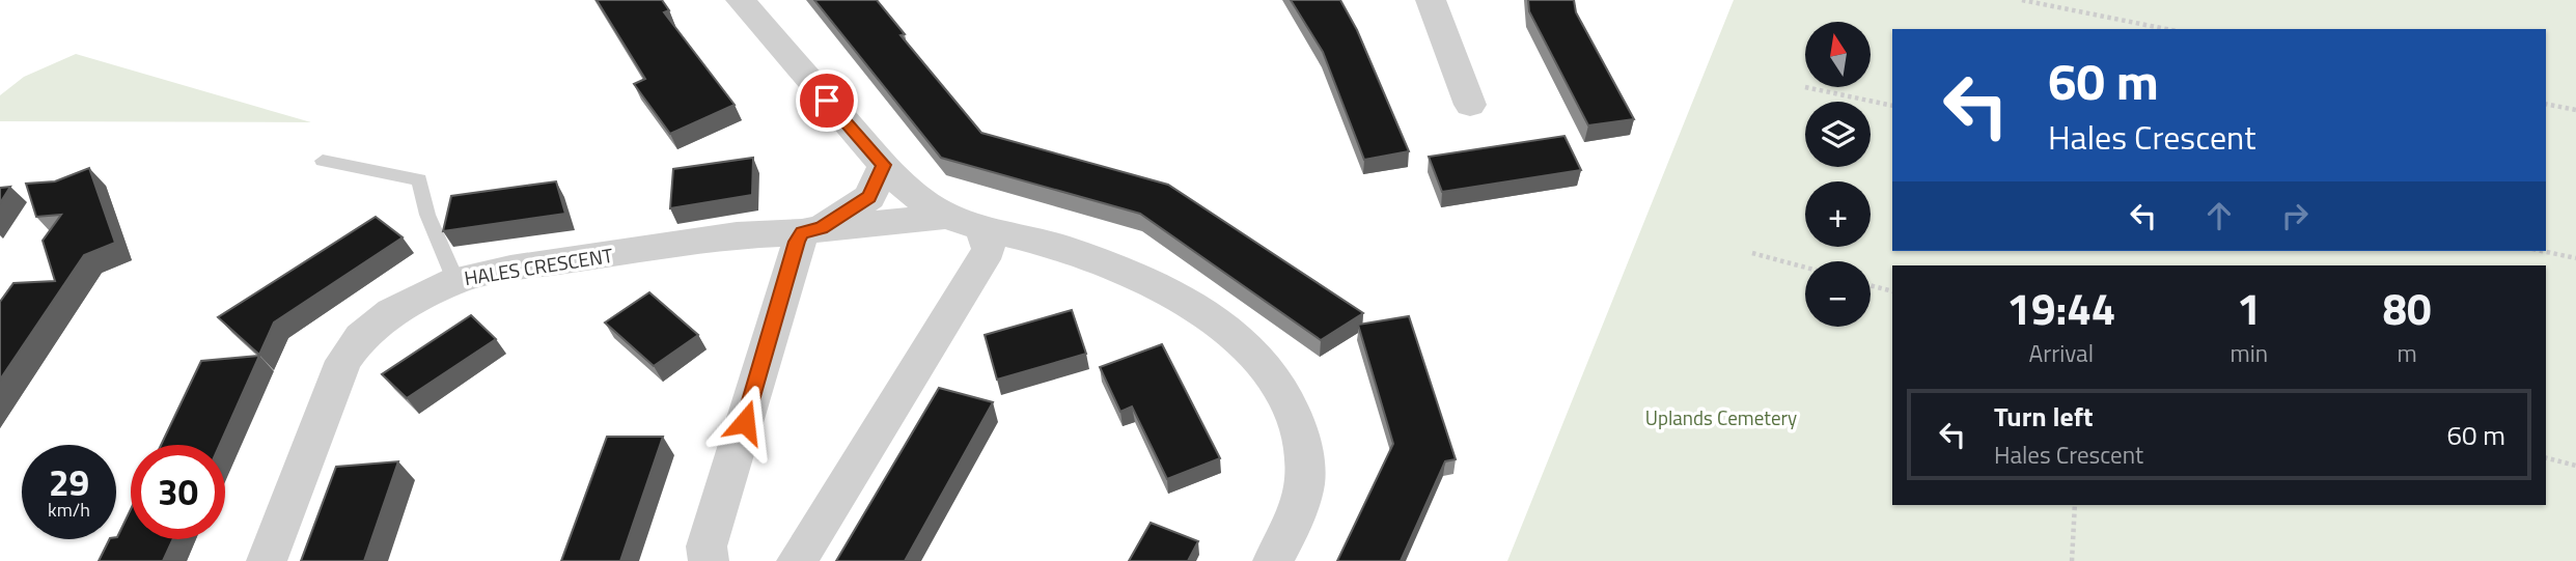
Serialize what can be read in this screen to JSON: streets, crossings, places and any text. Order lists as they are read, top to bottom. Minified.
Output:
{"streets":{"street":["HALES CRESCENT"]},"parks":["Uplands Cemetery"],"north":"top","page":{"map_buttons":["+","−"],"turn":["60 m","Hales Crescent"],"eta":["19:44","Arrival","1","min","80","m"],"list":[{"name":"Turn left","note":"Hales Crescent","value":"60 m"}],"speed":"29 km/h","limit":"30"}}
